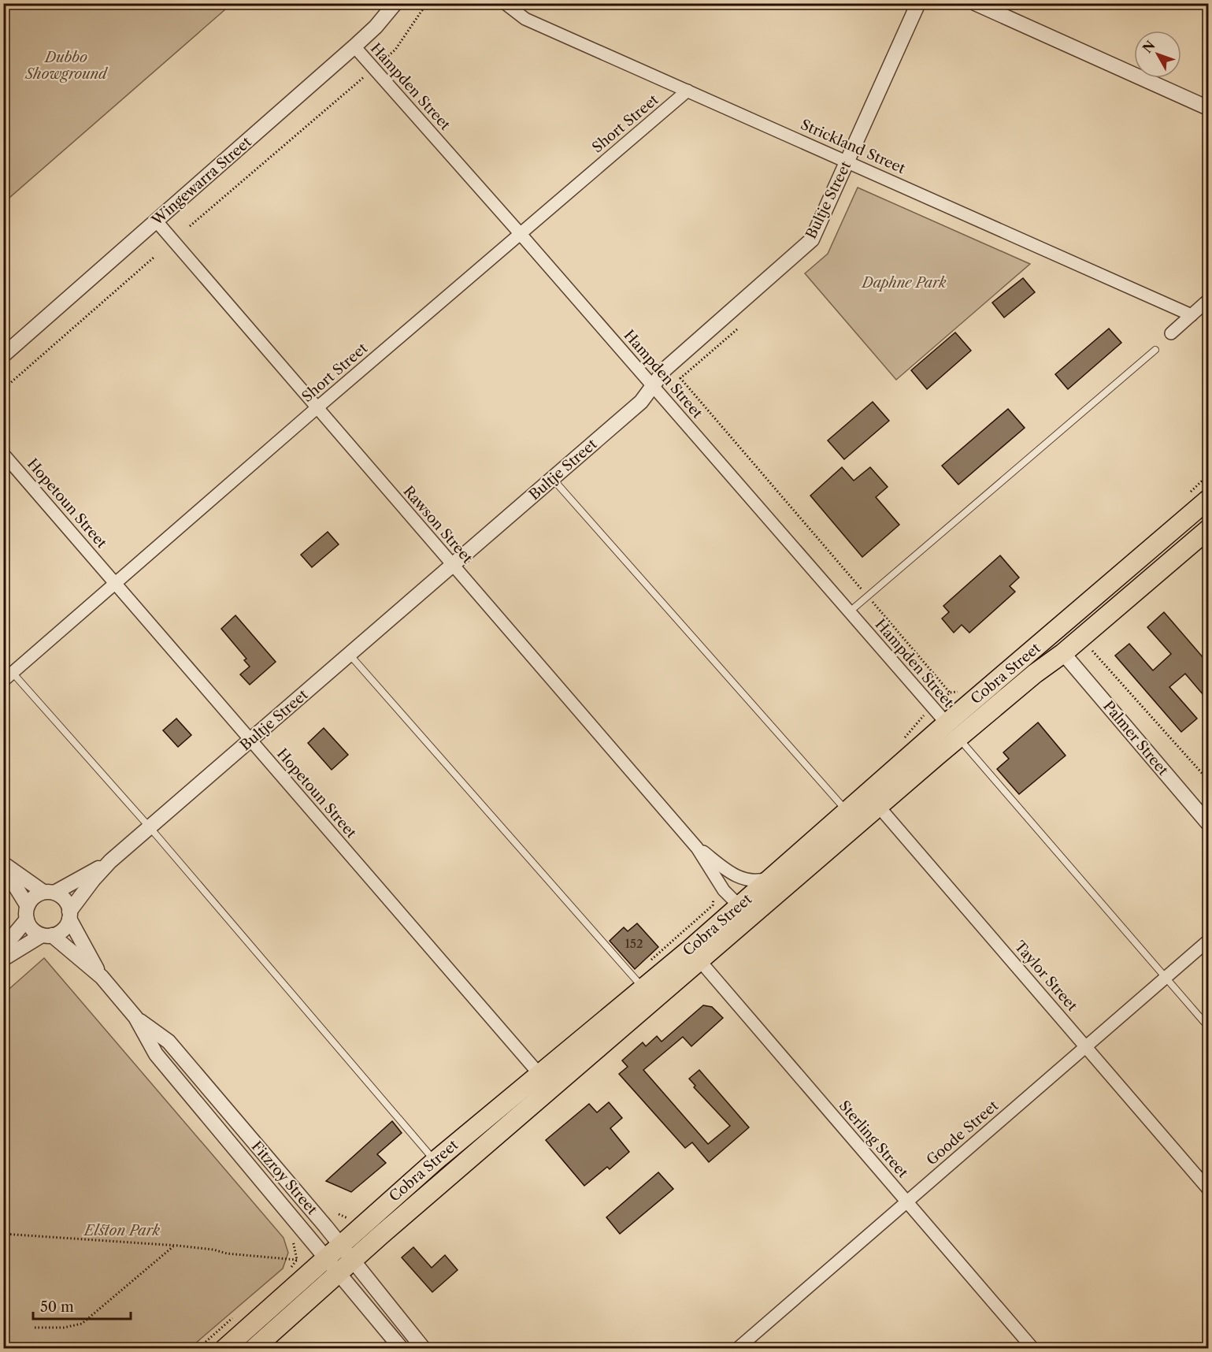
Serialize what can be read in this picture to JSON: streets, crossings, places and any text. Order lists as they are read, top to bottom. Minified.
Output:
{"streets":{"highway":["Cobra Street"],"street":["Hampden Street","Short Street","Strickland Street","Wingewarra Street","Bultje Street","Hopetoun Street","Rawson Street","Palmer Street","Taylor Street","Goode Street","Sterling Street","Fitzroy Street"]},"crossings":[["Hampden Street","Short Street"],["Hampden Street","Wingewarra Street"],["Hampden Street","Bultje Street"],["Hampden Street","Cobra Street"],["Short Street","Strickland Street"],["Short Street","Hopetoun Street"],["Short Street","Rawson Street"],["Strickland Street","Bultje Street"],["Wingewarra Street","Rawson Street"],["Bultje Street","Hopetoun Street"],["Bultje Street","Rawson Street"],["Bultje Street","Fitzroy Street"],["Hopetoun Street","Cobra Street"],["Rawson Street","Cobra Street"],["Cobra Street","Palmer Street"],["Cobra Street","Taylor Street"],["Cobra Street","Sterling Street"],["Cobra Street","Fitzroy Street"],["Taylor Street","Goode Street"],["Goode Street","Sterling Street"]],"parks":["Dubbo Showground","Daphne Park","Elston Park"],"house_numbers":["152"],"scale_bar":"50 m","north":"top left"}
